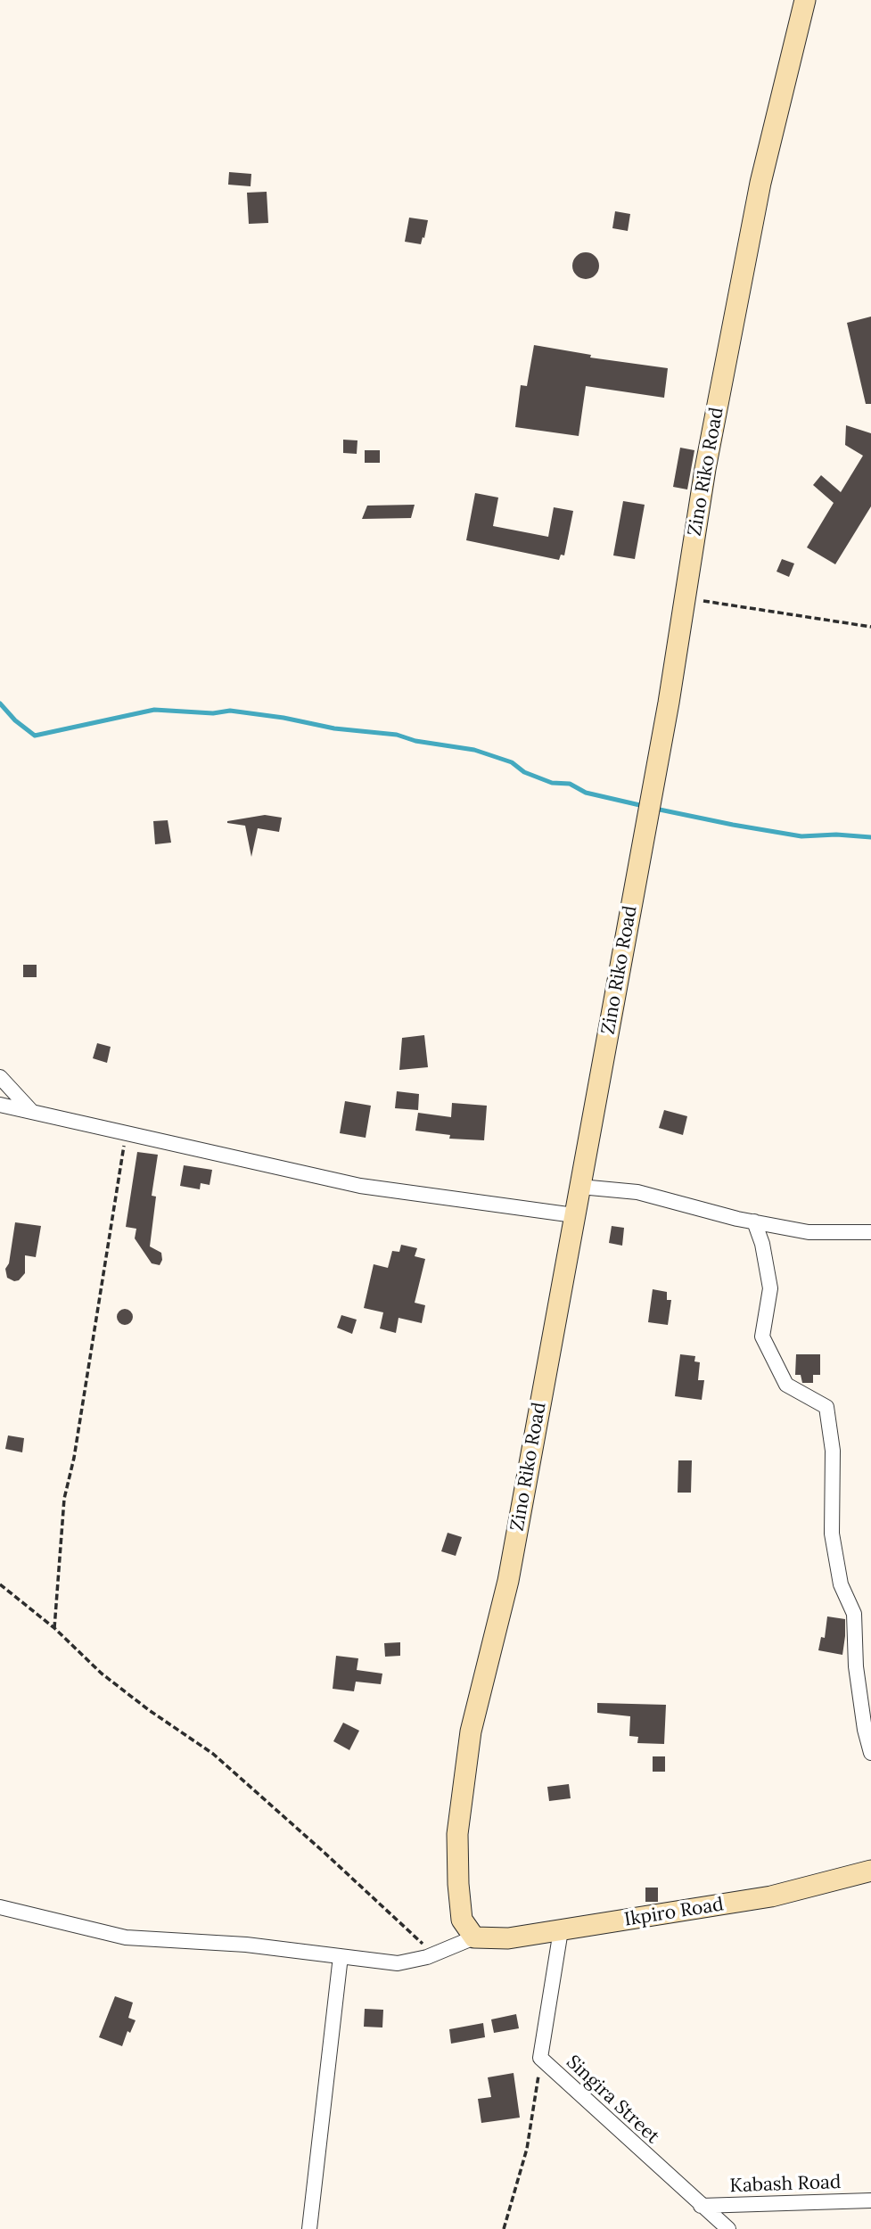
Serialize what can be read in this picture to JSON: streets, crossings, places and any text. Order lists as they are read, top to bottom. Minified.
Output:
{"streets":{"street":["Zino Riko Road","Ikpiro Road","Singira Street","Kabash Road"]},"crossings":[["Zino Riko Road","Ikpiro Road"],["Ikpiro Road","Singira Street"],["Singira Street","Kabash Road"]]}
